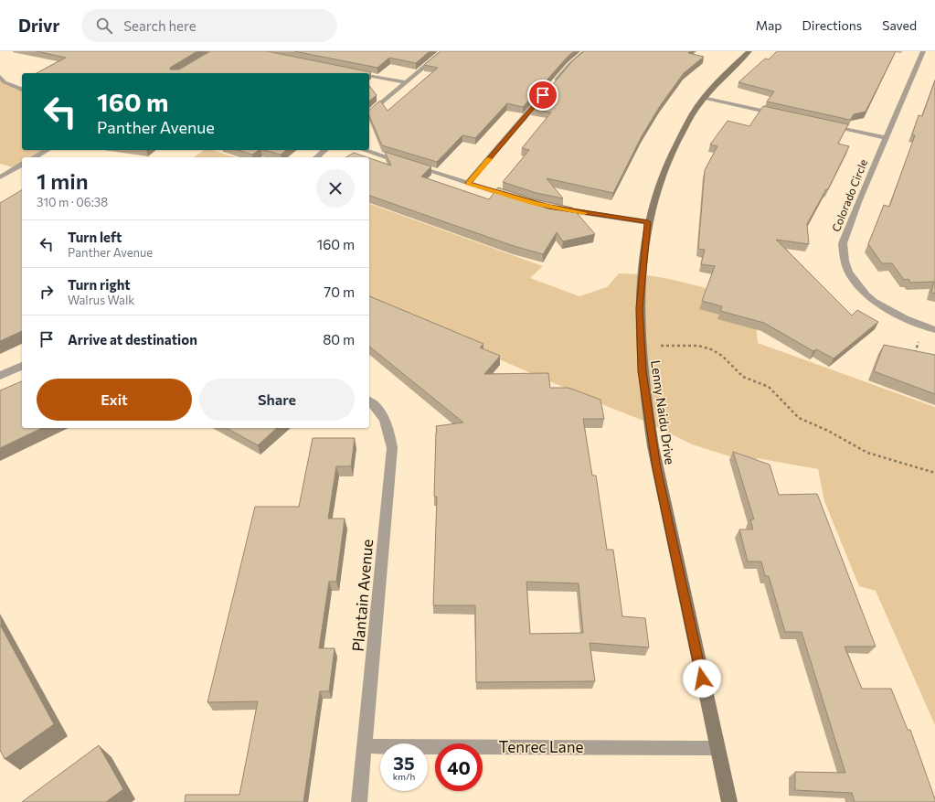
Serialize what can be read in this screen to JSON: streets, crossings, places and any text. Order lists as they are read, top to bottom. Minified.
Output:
{"streets":{"street":["Colorado Circle","Lenny Naidu Drive","Plantain Avenue","Tenrec Lane"]},"crossings":[["Lenny Naidu Drive","Tenrec Lane"],["Plantain Avenue","Tenrec Lane"]],"page":{"header":"Drivr","search":"Search here","nav":["Map","Directions","Saved"],"turn":["160 m","Panther Avenue"],"heading":["1 min","310 m · 06:38"],"list":[{"name":"Turn left","note":"Panther Avenue","value":"160 m"},{"name":"Turn right","note":"Walrus Walk","value":"70 m"},{"name":"Arrive at destination","value":"80 m"}],"buttons":["Exit","Share"],"speed":"35 km/h","limit":"40"}}
